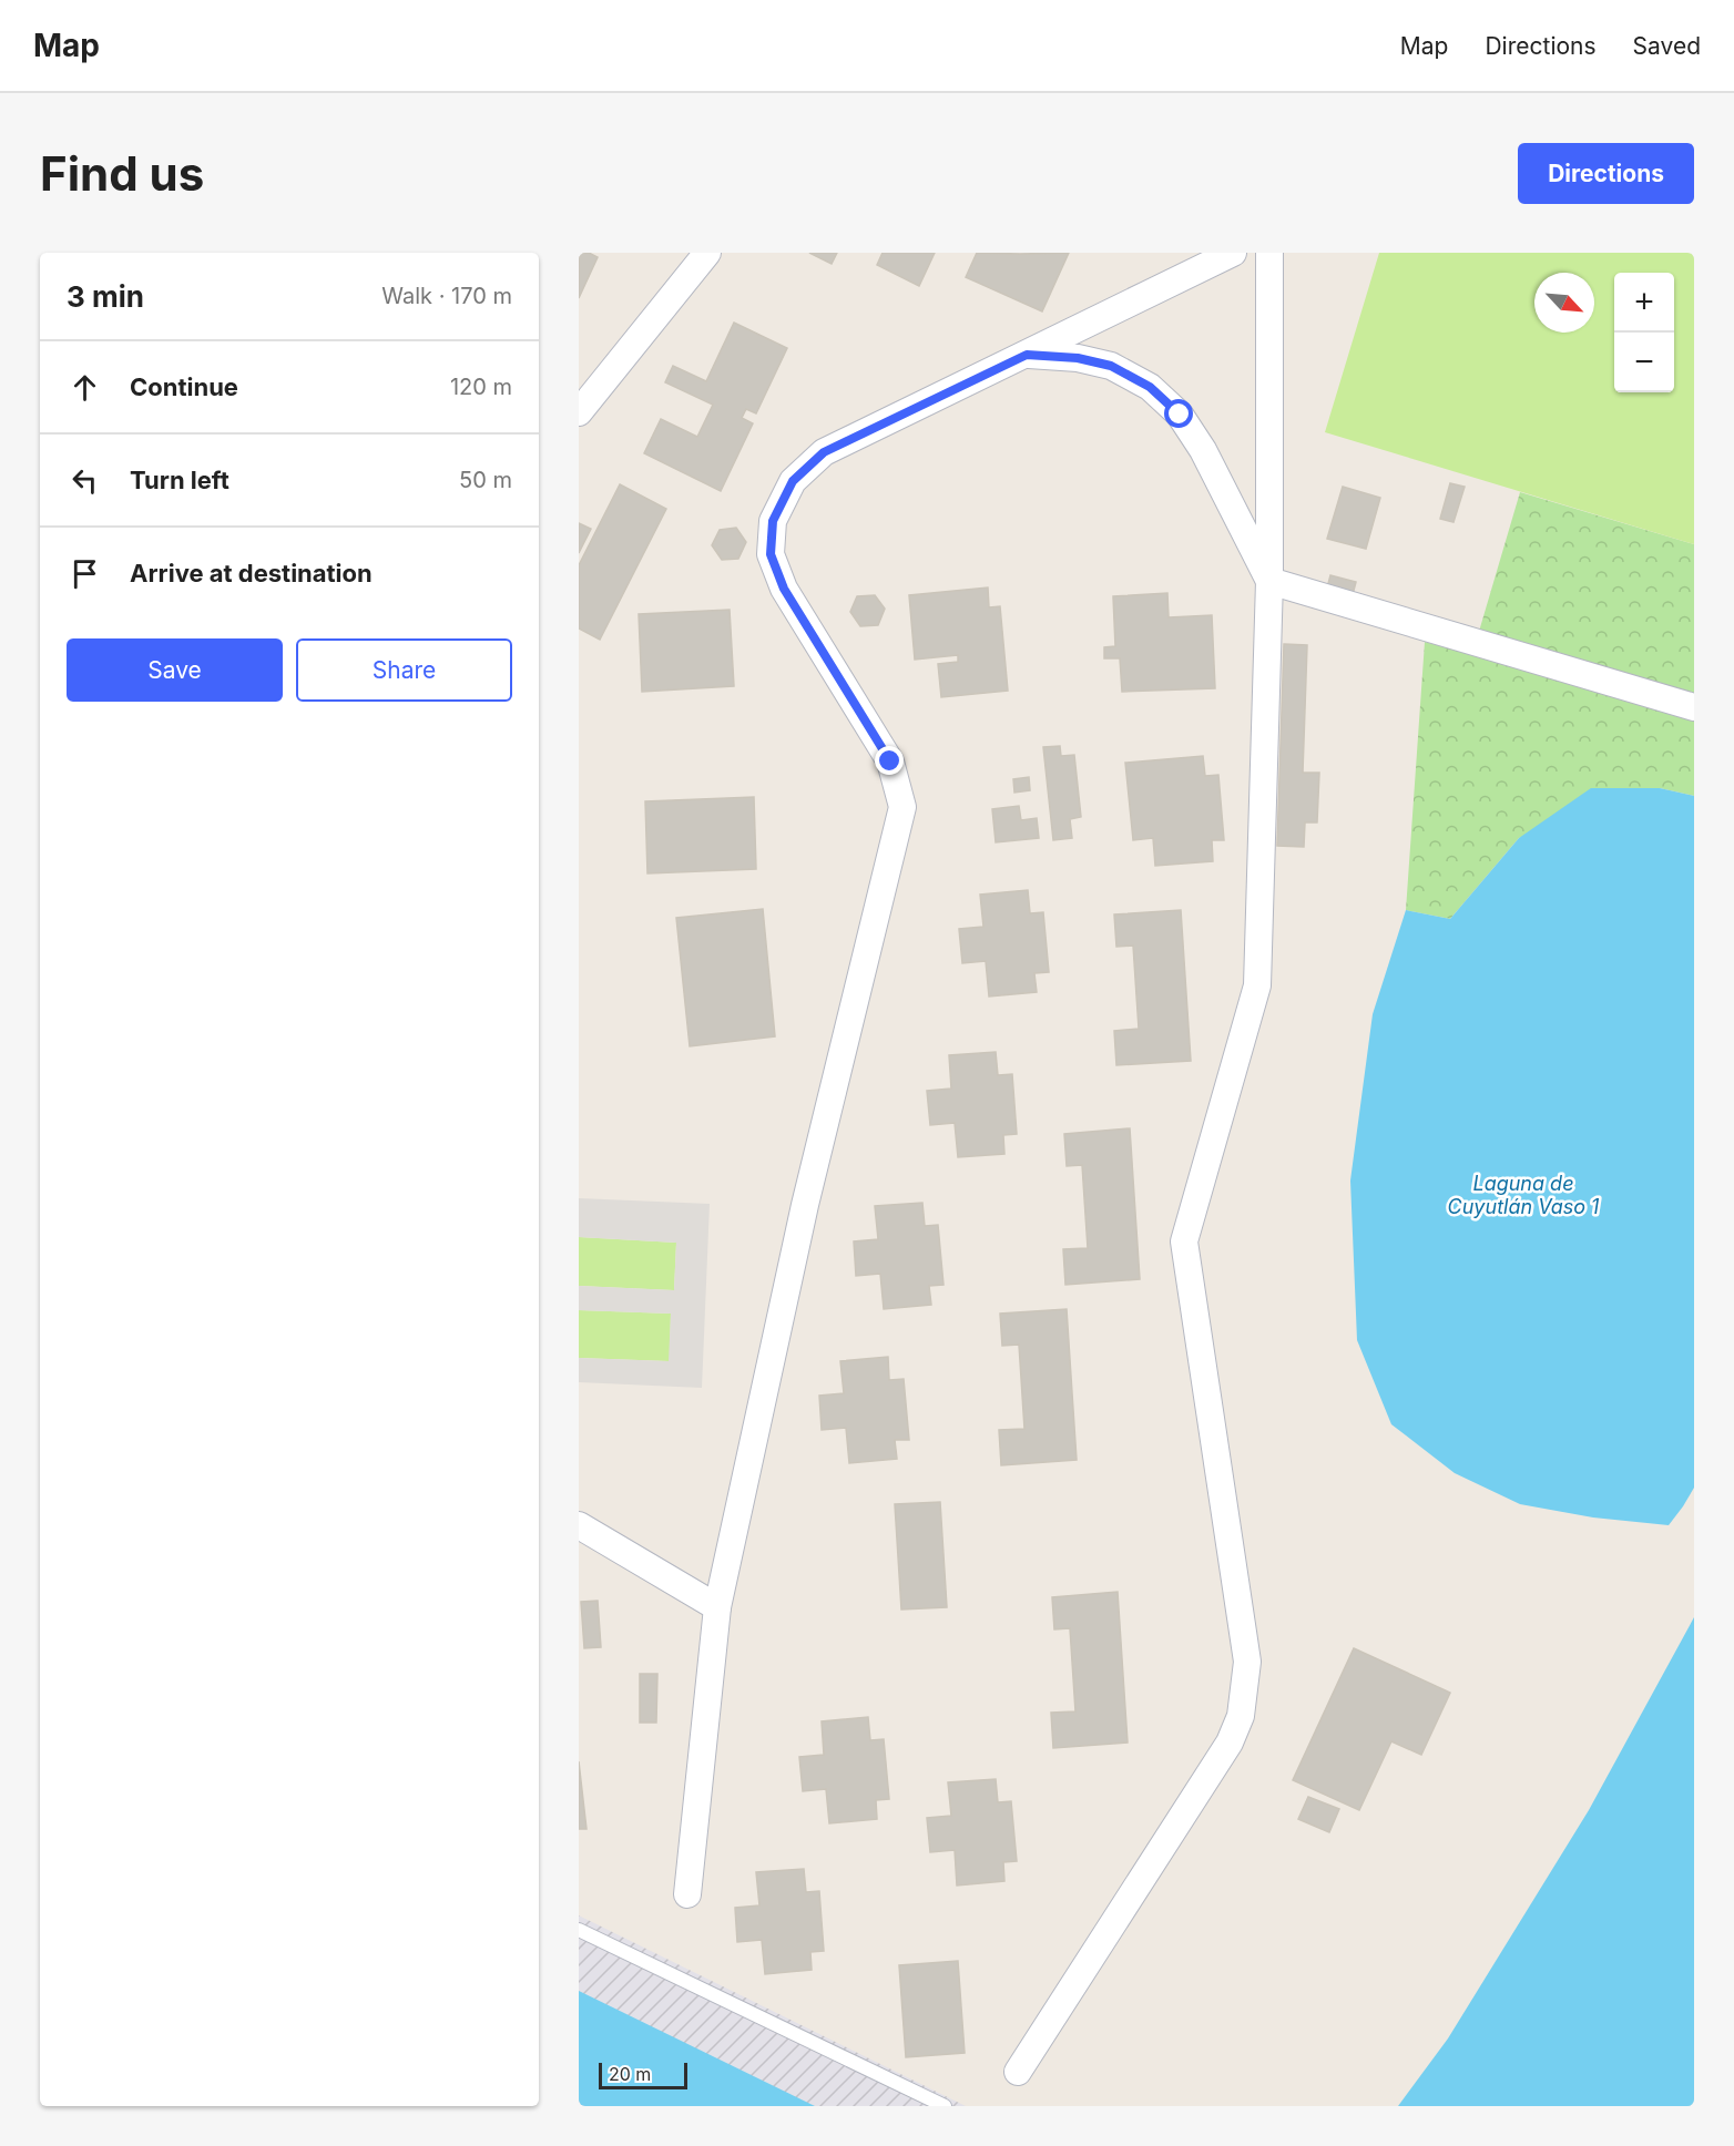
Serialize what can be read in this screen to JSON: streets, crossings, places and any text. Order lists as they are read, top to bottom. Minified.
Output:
{"water":["Laguna de Cuyutlán Vaso 1"],"scale_bar":"20 m","north":"bottom right","page":{"header":"Map","nav":["Map","Directions","Saved"],"buttons":["Directions",["Save","Share"]],"title":"Find us","heading":["3 min","Walk · 170 m"],"map_buttons":["+","−"],"list":[["Continue","120 m"],["Turn left","50 m"],"Arrive at destination"],"scale":"20 m"}}
